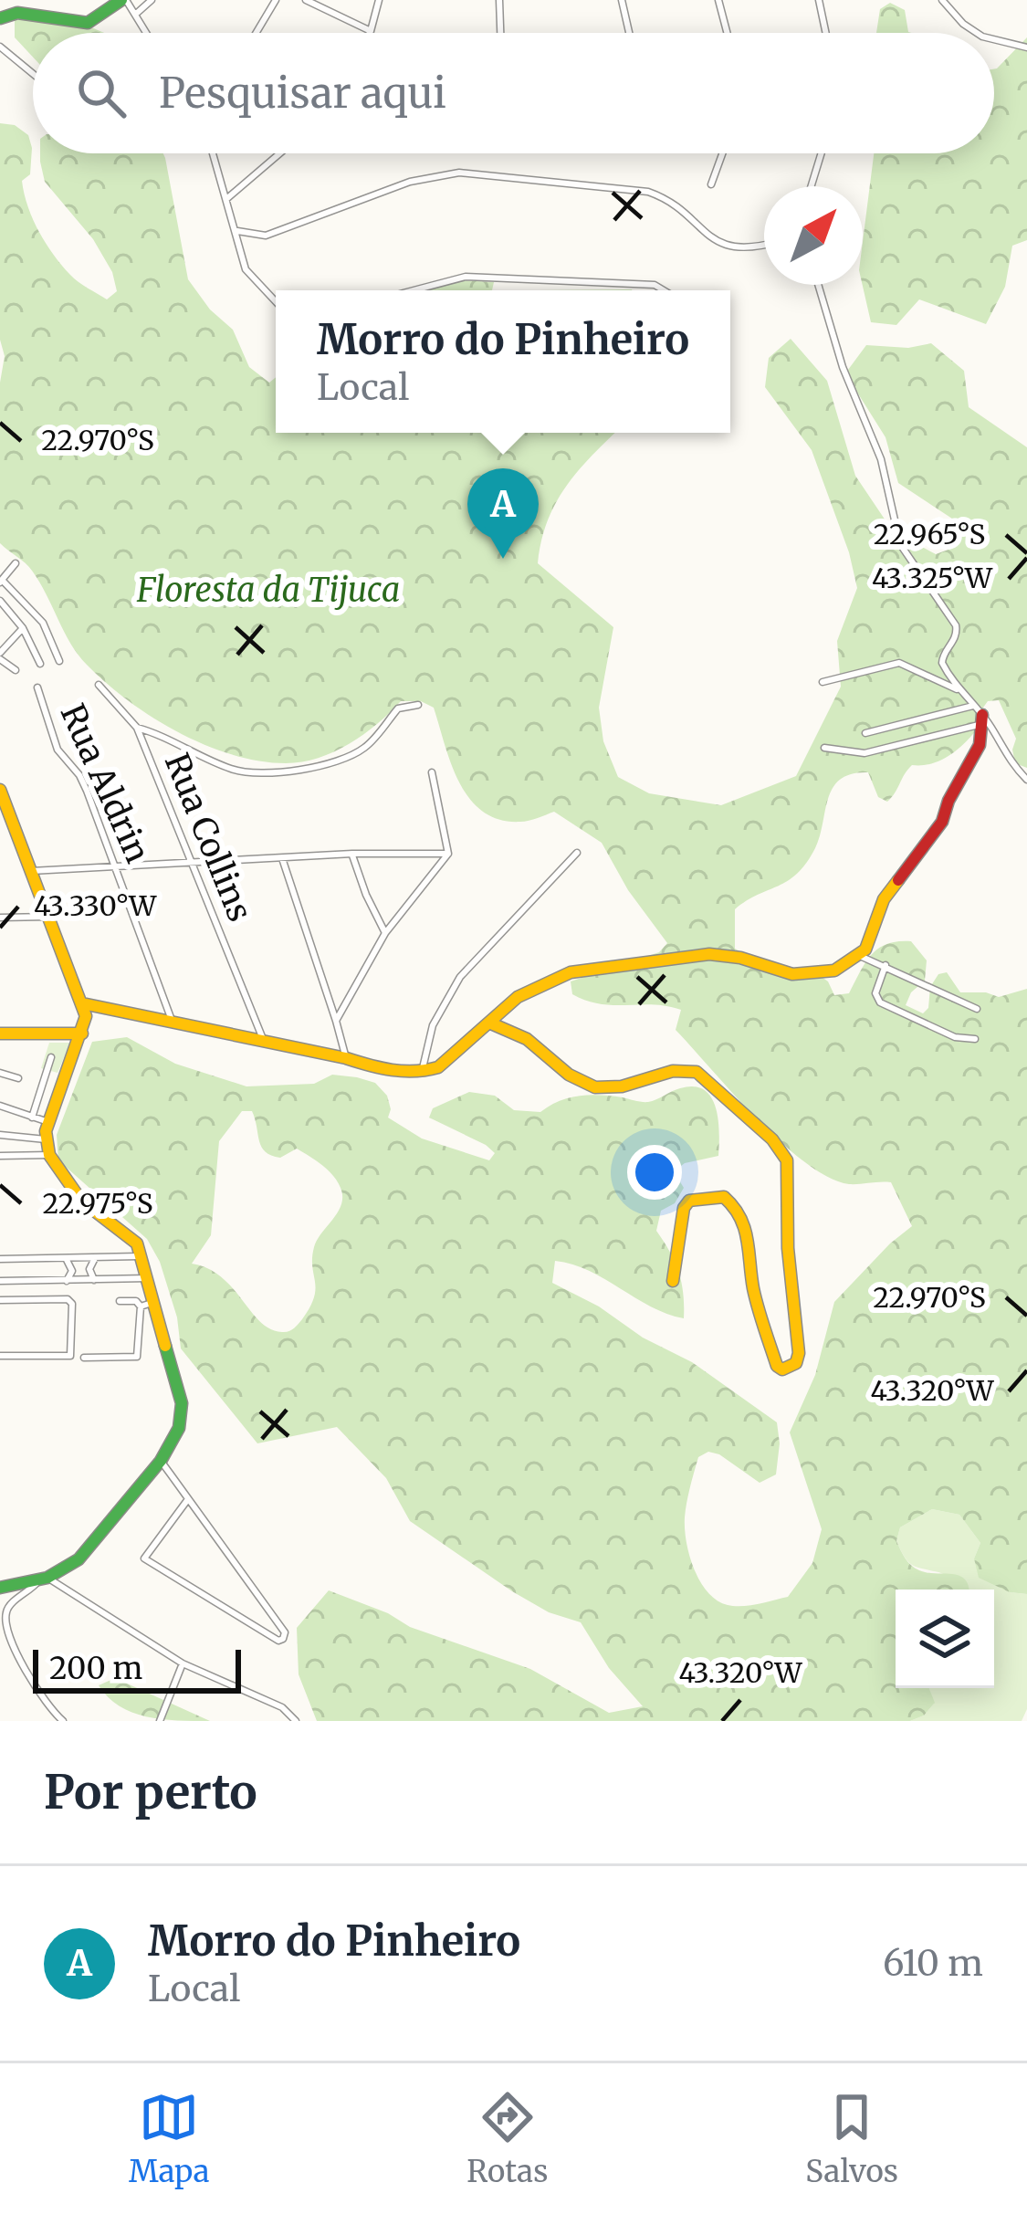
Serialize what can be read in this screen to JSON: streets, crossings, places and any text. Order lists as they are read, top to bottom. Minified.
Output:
{"streets":{"street":["Rua Aldrin","Rua Collins"]},"parks":["Floresta da Tijuca"],"scale_bar":"200 m","north":"top right","page":{"search":"Pesquisar aqui","popup":["Morro do Pinheiro","Local"],"pins":"A","scale":"200 m","heading":"Por perto","list":[{"mark":"A","name":"Morro do Pinheiro","note":"Local","value":"610 m"}],"nav":["Mapa","Rotas","Salvos"]},"coordinates":["22.970°S","22.965°S","43.325°W","43.330°W","22.975°S","43.320°W"]}
